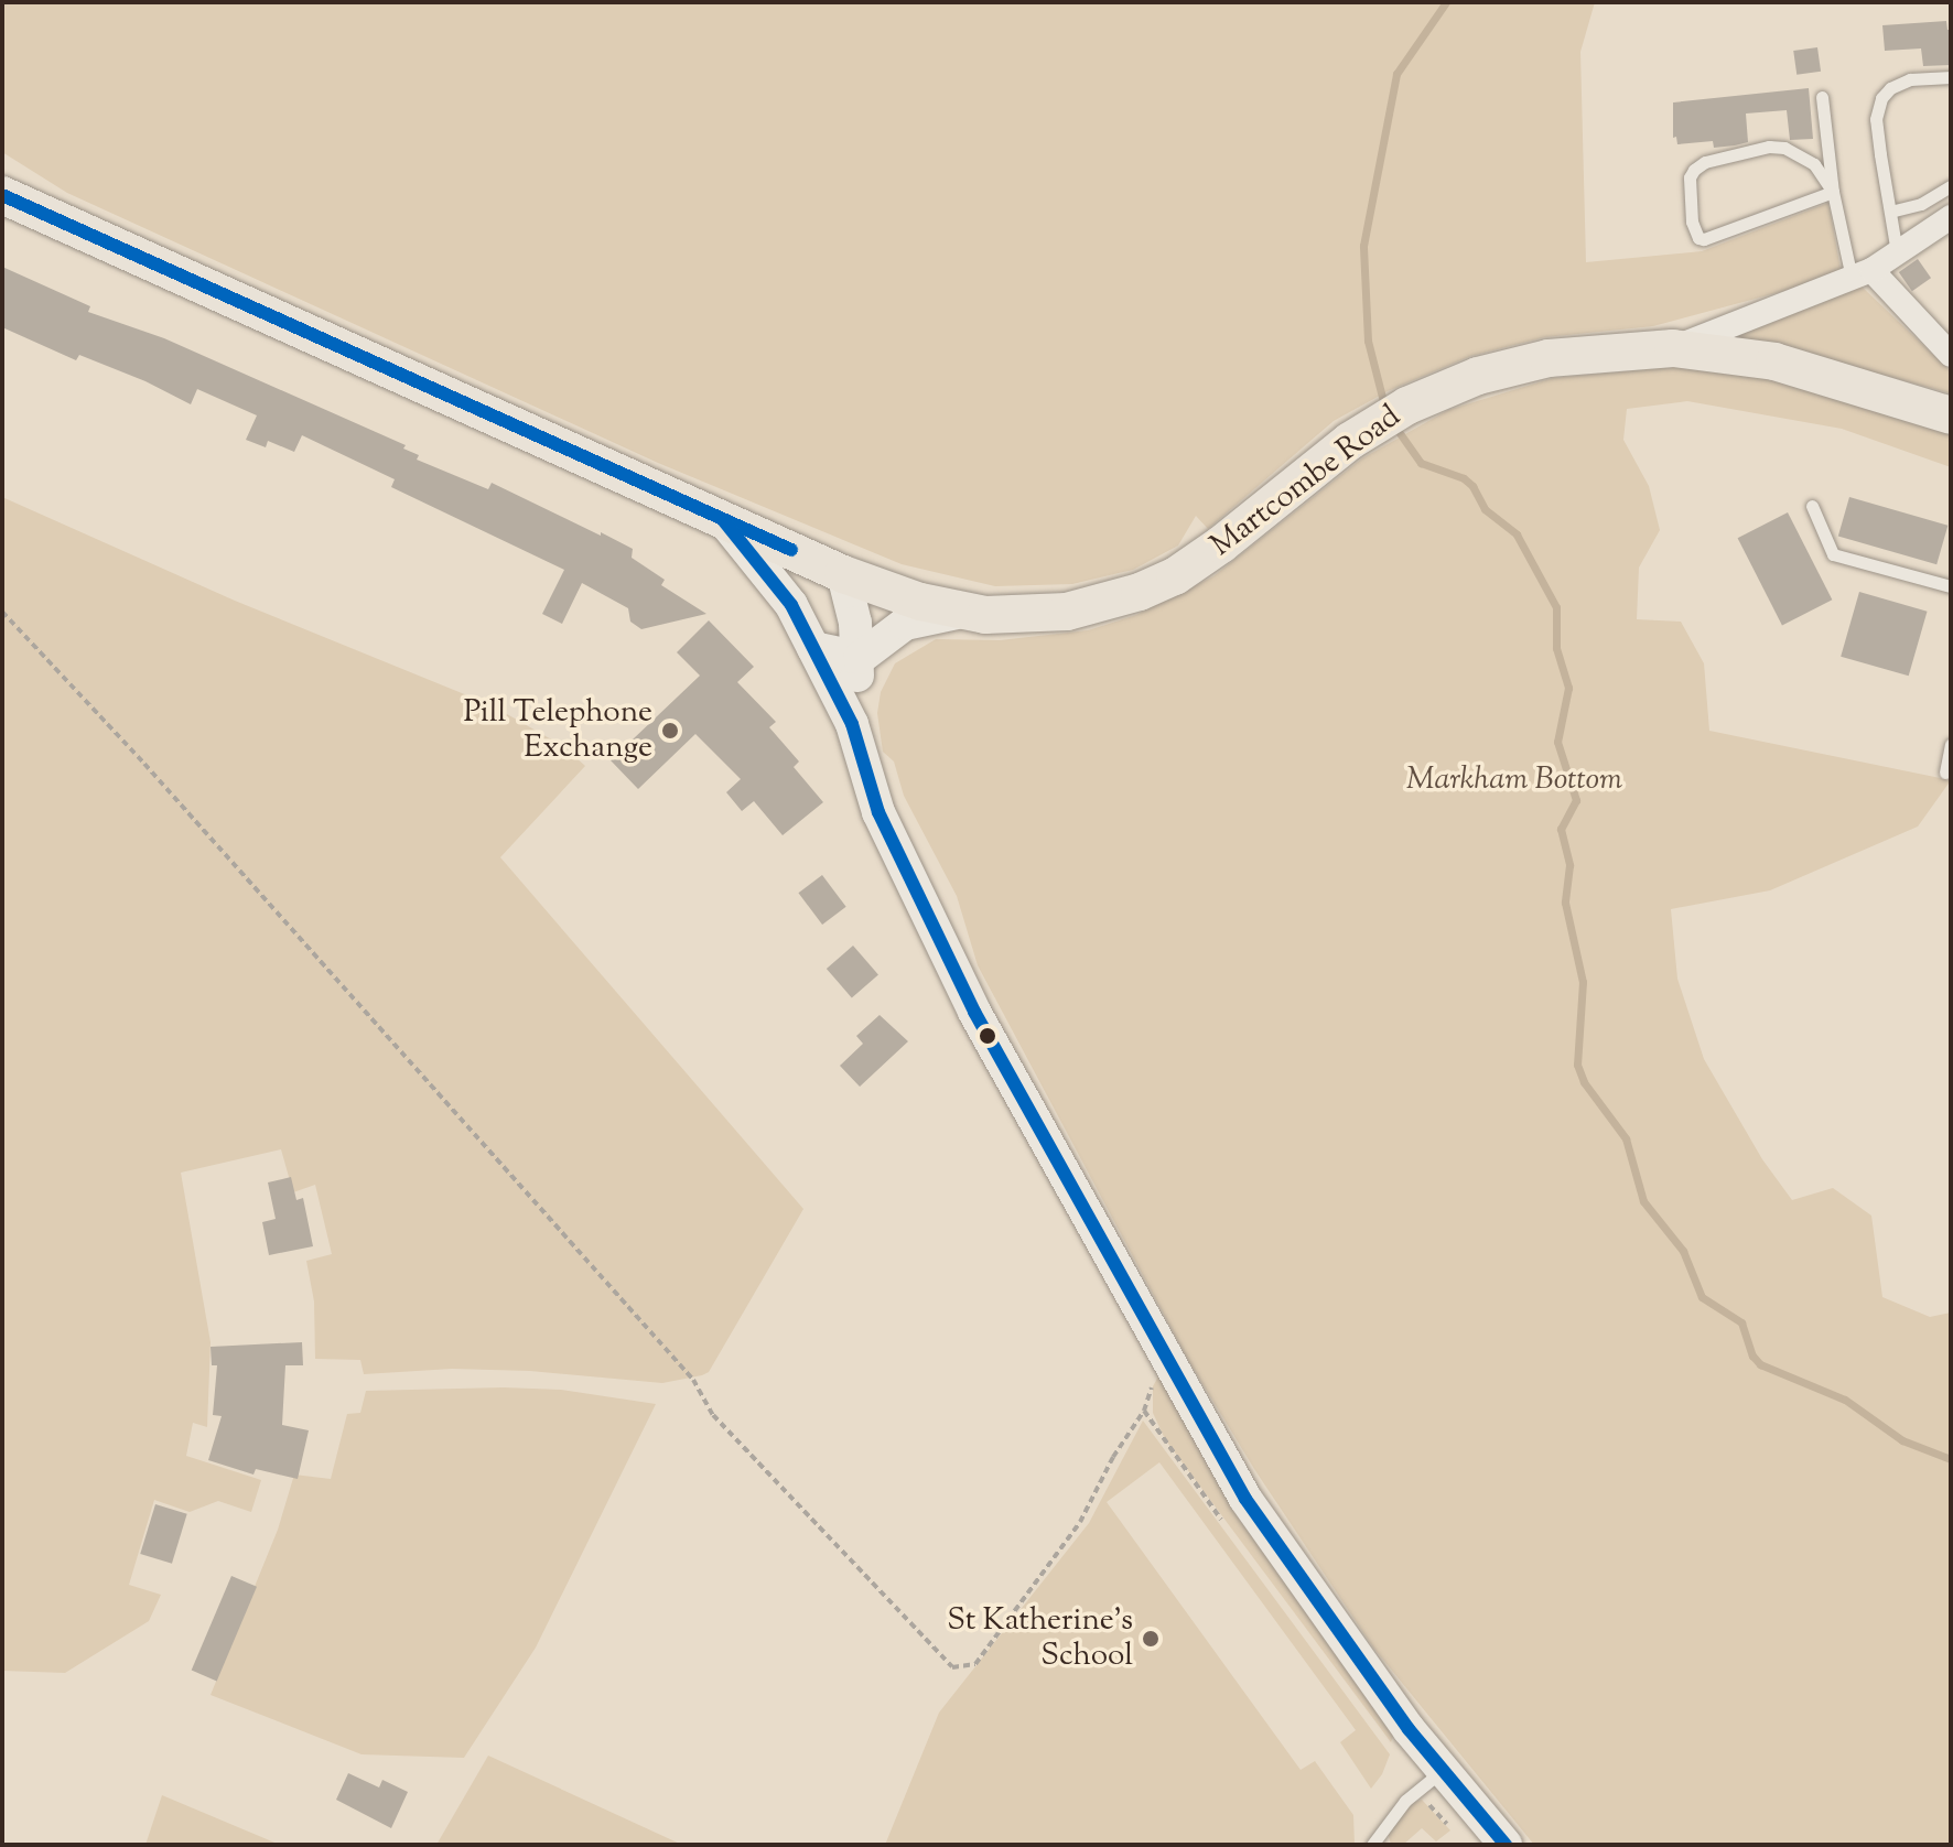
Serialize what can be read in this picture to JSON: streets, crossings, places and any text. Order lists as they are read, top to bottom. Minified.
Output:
{"streets":{"main road":["Martcombe Road"]},"parks":["Markham Bottom"],"places":["Pill Telephone Exchange","St Katherine's School"]}
